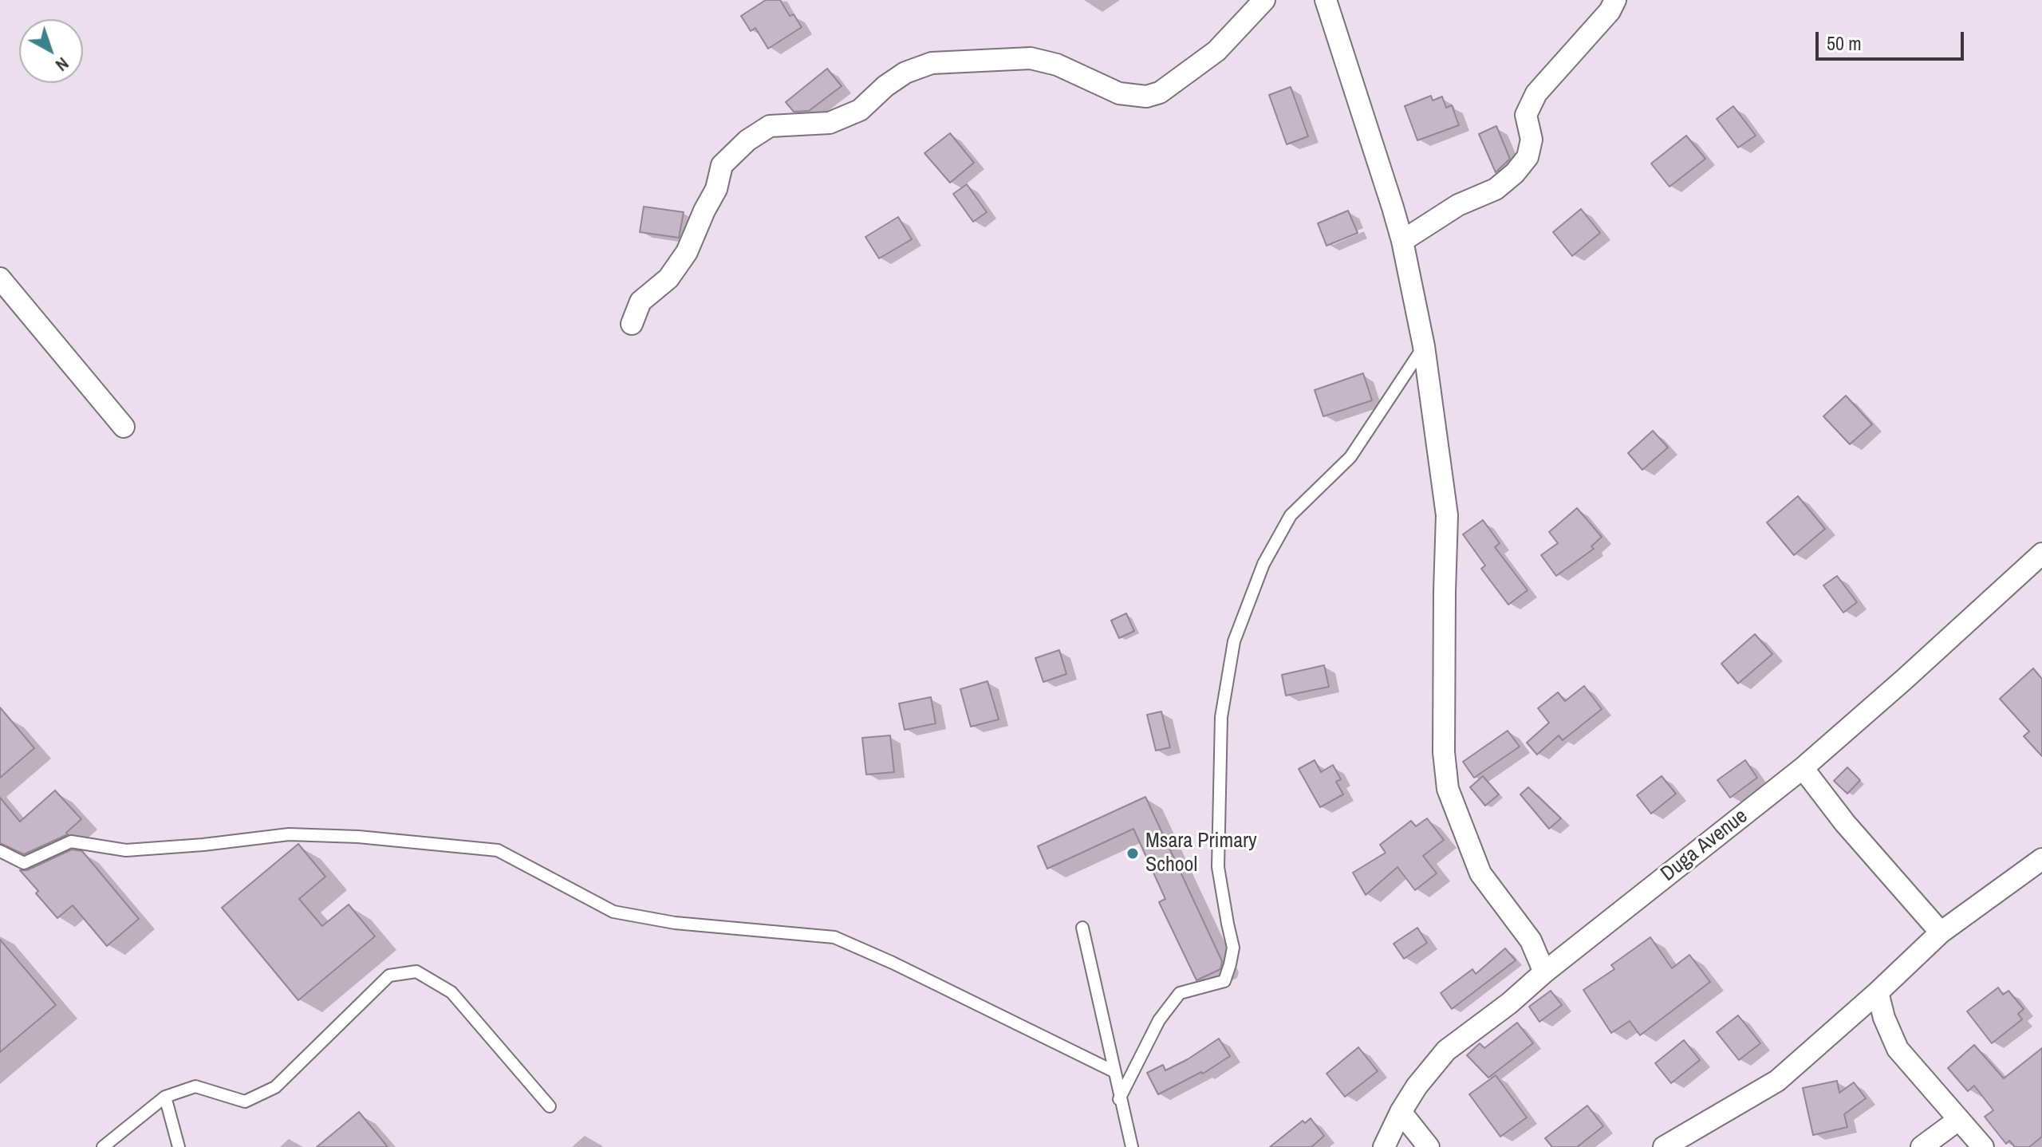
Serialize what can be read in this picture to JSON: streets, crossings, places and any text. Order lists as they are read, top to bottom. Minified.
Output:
{"streets":{"street":["Duga Avenue"]},"places":["Msara Primary School"],"scale_bar":"50 m","north":"bottom right"}
